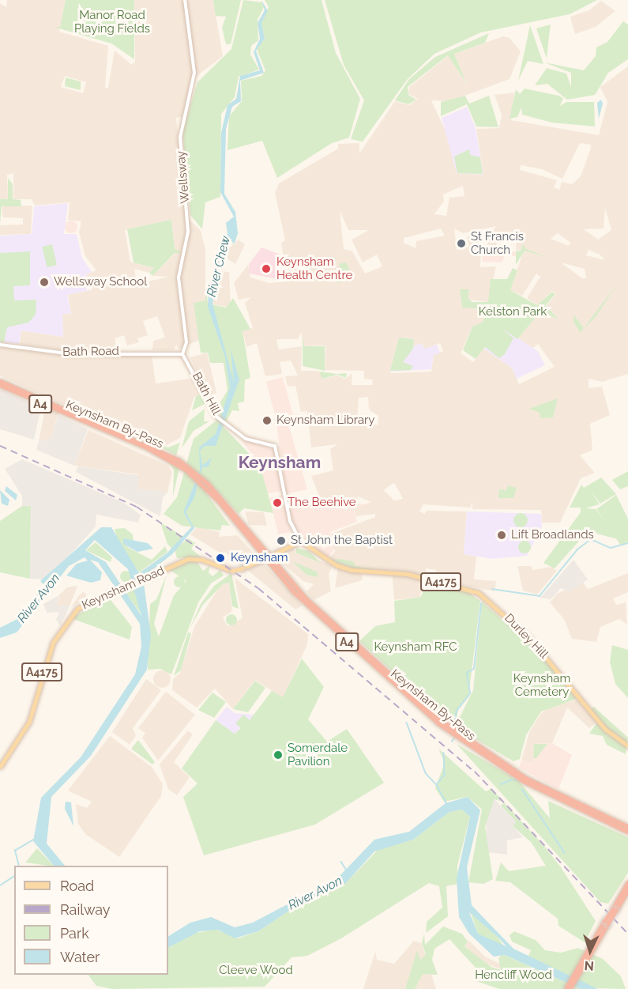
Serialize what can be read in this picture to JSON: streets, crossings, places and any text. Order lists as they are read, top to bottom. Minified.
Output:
{"streets":{"highway":["A4","Keynsham By-Pass"],"main road":["Wellsway","Bath Road","Bath Hill","A4175","Keynsham Road","Durley Hill"]},"crossings":[["Wellsway","Bath Road"],["Wellsway","Bath Hill"],["Bath Road","Bath Hill"],["Bath Hill","Keynsham Road"],["Bath Hill","Durley Hill"],["Keynsham Road","Durley Hill"]],"districts":["Keynsham"],"water":["River Chew","River Avon"],"parks":["Manor Road Playing Fields","Kelston Park","Keynsham RFC","Keynsham Cemetery","Cleeve Wood","Hencliff Wood"],"places":["St Francis Church","Keynsham Health Centre","Wellsway School","Keynsham Library","The Beehive","Lift Broadlands","St John the Baptist","Keynsham","Somerdale Pavilion"],"legend":["Road","Railway","Park","Water"],"north":"bottom"}
